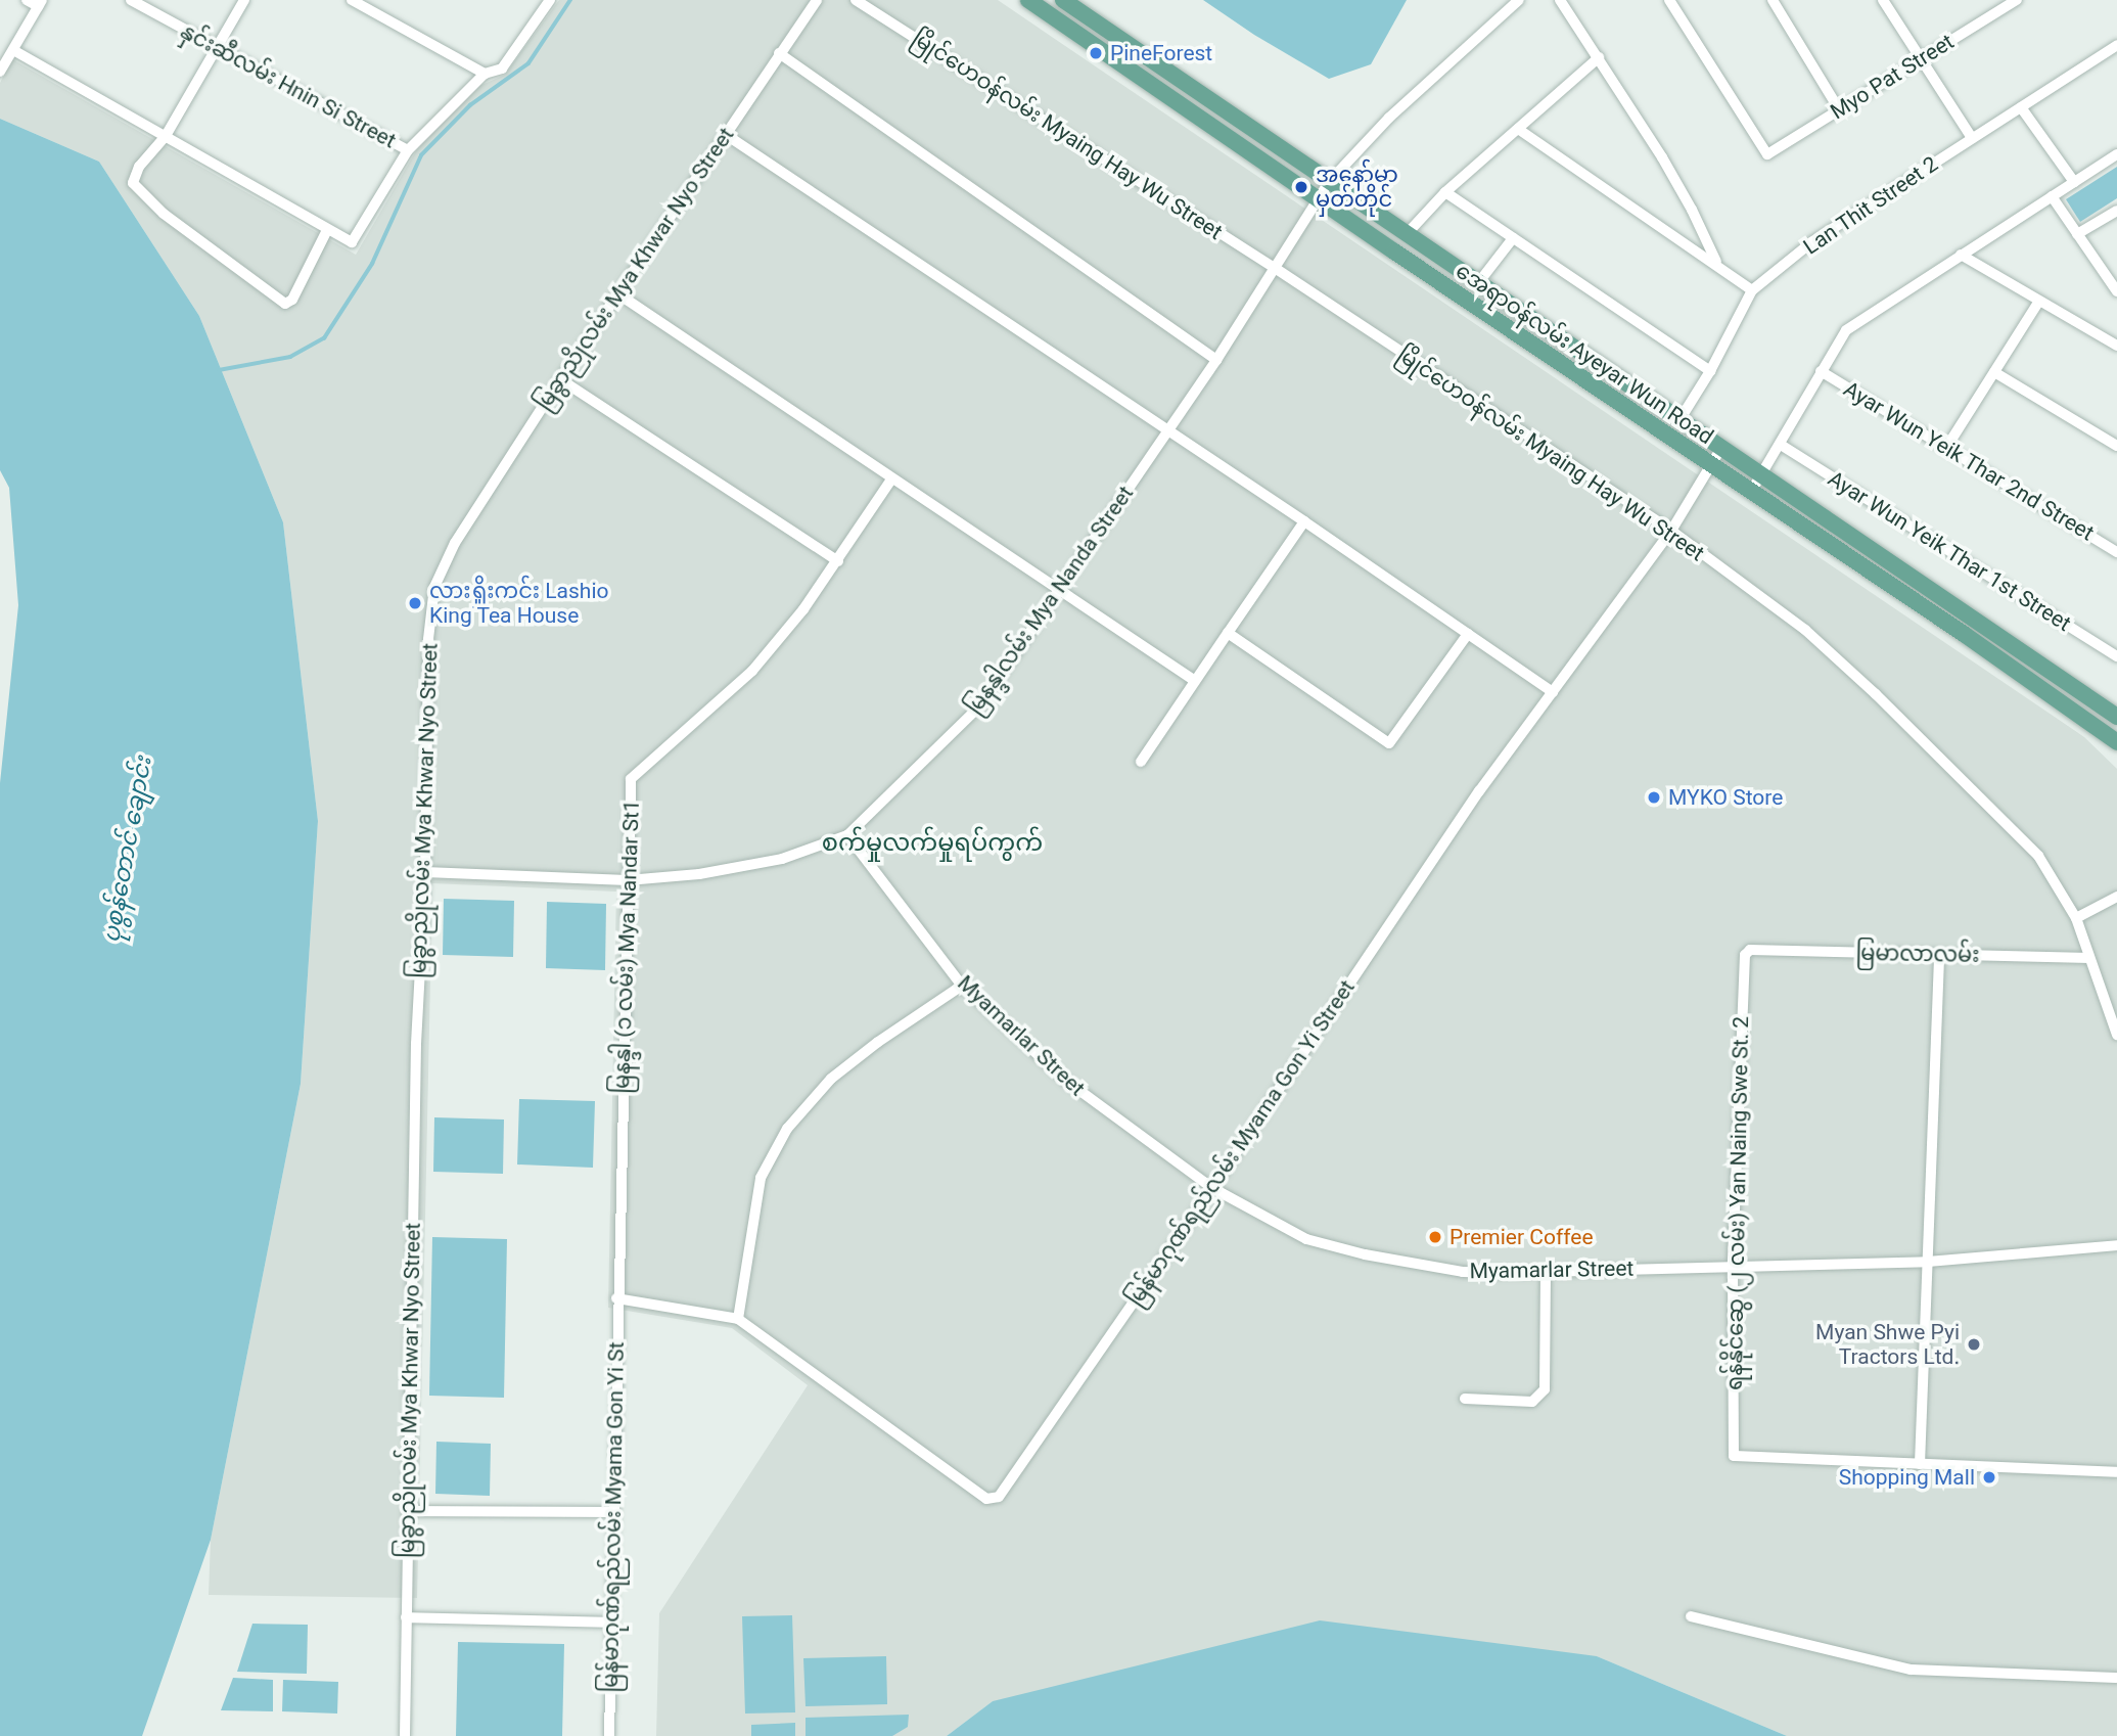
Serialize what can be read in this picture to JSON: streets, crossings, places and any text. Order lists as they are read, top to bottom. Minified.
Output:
{"streets":{"main road":["အေရာဝန်လမ်း Ayeyar Wun Road"],"street":["Myo Pat Street","နှင်းဆီလမ်း Hnin Si Street","မြိုင်ဟေဝန်လမ်း Myaing Hay Wu Street","Lan Thit Street 2","မြခွာညိုလမ်း Mya Khwar Nyo Street","Ayar Wun Yeik Thar 2nd Street","Ayar Wun Yeik Thar 1st Street","မြနန္ဒါလမ်း Mya Nanda Street","မြနန္ဒါ (၁ လမ်း) Mya Nandar St1","မြမာလာလမ်း","Myamarlar Street","မြန်မာဂုဏ်ရည်လမ်း Myama Gon Yi Street","ရန်နိုင်ဆွေ (၂ လမ်း) Yan Naing Swe St. 2","မြန်မာဂုဏ်ရည်လမ်း Myama Gon Yi St"]},"crossings":[["မြိုင်ဟေဝန်လမ်း Myaing Hay Wu Street","မြနန္ဒါလမ်း Mya Nanda Street"],["မြိုင်ဟေဝန်လမ်း Myaing Hay Wu Street","မြမာလာလမ်း"],["မြိုင်ဟေဝန်လမ်း Myaing Hay Wu Street","မြန်မာဂုဏ်ရည်လမ်း Myama Gon Yi Street"],["Lan Thit Street 2","အေရာဝန်လမ်း Ayeyar Wun Road"],["မြခွာညိုလမ်း Mya Khwar Nyo Street","မြနန္ဒါလမ်း Mya Nanda Street"],["အေရာဝန်လမ်း Ayeyar Wun Road","မြနန္ဒါလမ်း Mya Nanda Street"],["အေရာဝန်လမ်း Ayeyar Wun Road","မြန်မာဂုဏ်ရည်လမ်း Myama Gon Yi Street"],["မြနန္ဒါလမ်း Mya Nanda Street","မြနန္ဒါ (၁ လမ်း) Mya Nandar St1"],["မြနန္ဒါလမ်း Mya Nanda Street","Myamarlar Street"],["မြနန္ဒါ (၁ လမ်း) Mya Nandar St1","မြန်မာဂုဏ်ရည်လမ်း Myama Gon Yi St"],["မြမာလာလမ်း","ရန်နိုင်ဆွေ (၂ လမ်း) Yan Naing Swe St. 2"],["Myamarlar Street","မြန်မာဂုဏ်ရည်လမ်း Myama Gon Yi Street"],["Myamarlar Street","ရန်နိုင်ဆွေ (၂ လမ်း) Yan Naing Swe St. 2"]],"districts":["စက်မှုလက်မှုရပ်ကွက်"],"water":["ပုစွန်တောင် ချောင်း"],"places":["PineForest","အနော်မာ မှတ်တိုင်","လားရှိုးကင်း Lashio King Tea House","MYKO Store","Premier Coffee","Myan Shwe Pyi Tractors Ltd.","Shopping Mall"]}
